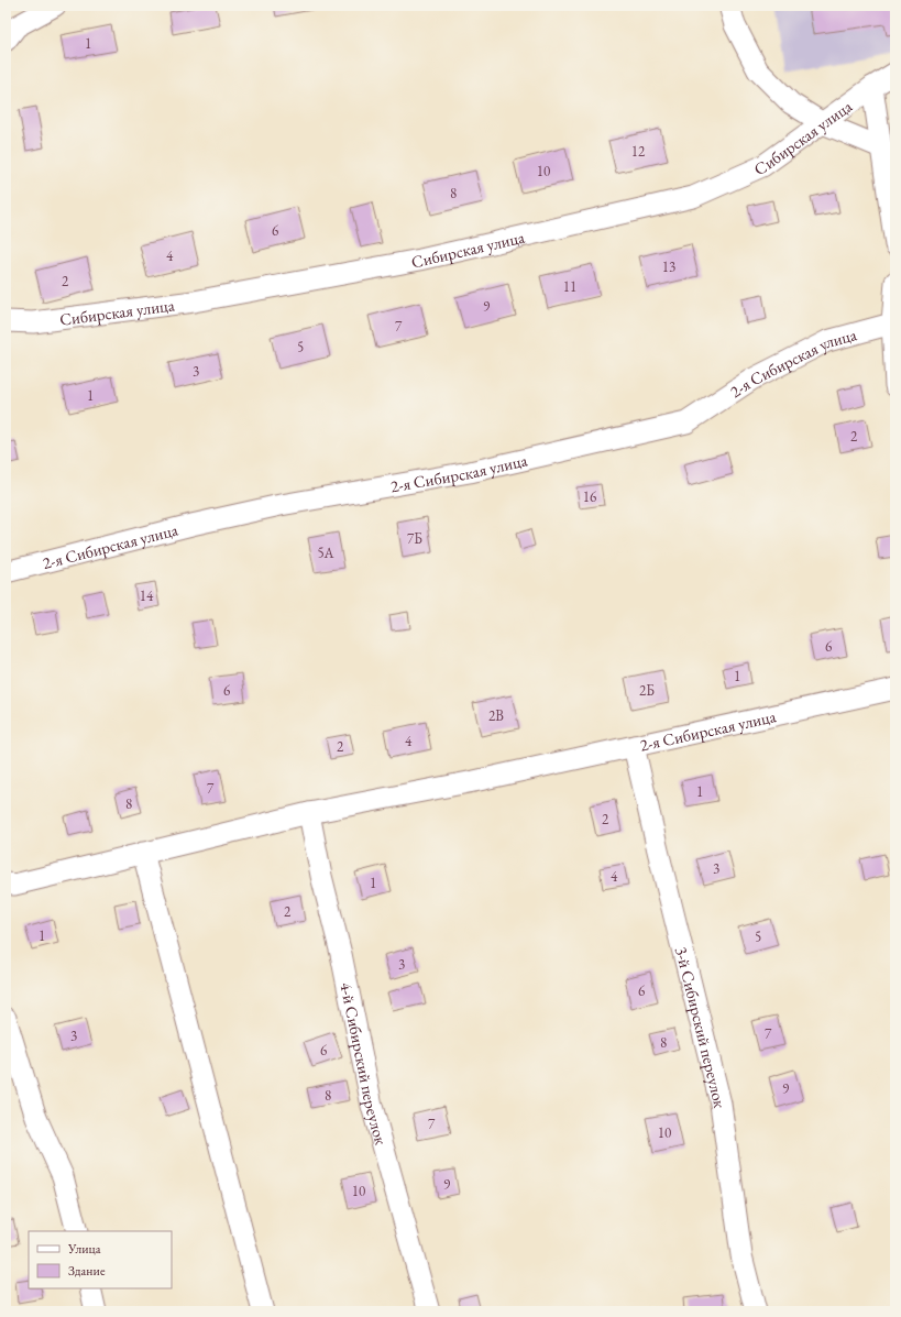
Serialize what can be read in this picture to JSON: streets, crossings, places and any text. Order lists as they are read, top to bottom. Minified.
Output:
{"streets":{"street":["Сибирская улица","2-я Сибирская улица","3-й Сибирский переулок","4-й Сибирский переулок"]},"crossings":[["2-я Сибирская улица","3-й Сибирский переулок"],["2-я Сибирская улица","4-й Сибирский переулок"]],"house_numbers":["1","12","10","8","6","4","13","2","11","9","7","5","3","1","2","16","7Б","5А","14","6","1","6","2Б","2В","4","2","7","1","8","2","3","4","1","2","1","5","3","6","7","3","8","6","9","8","7","10","9","10"],"legend":["Улица","Здание"]}
